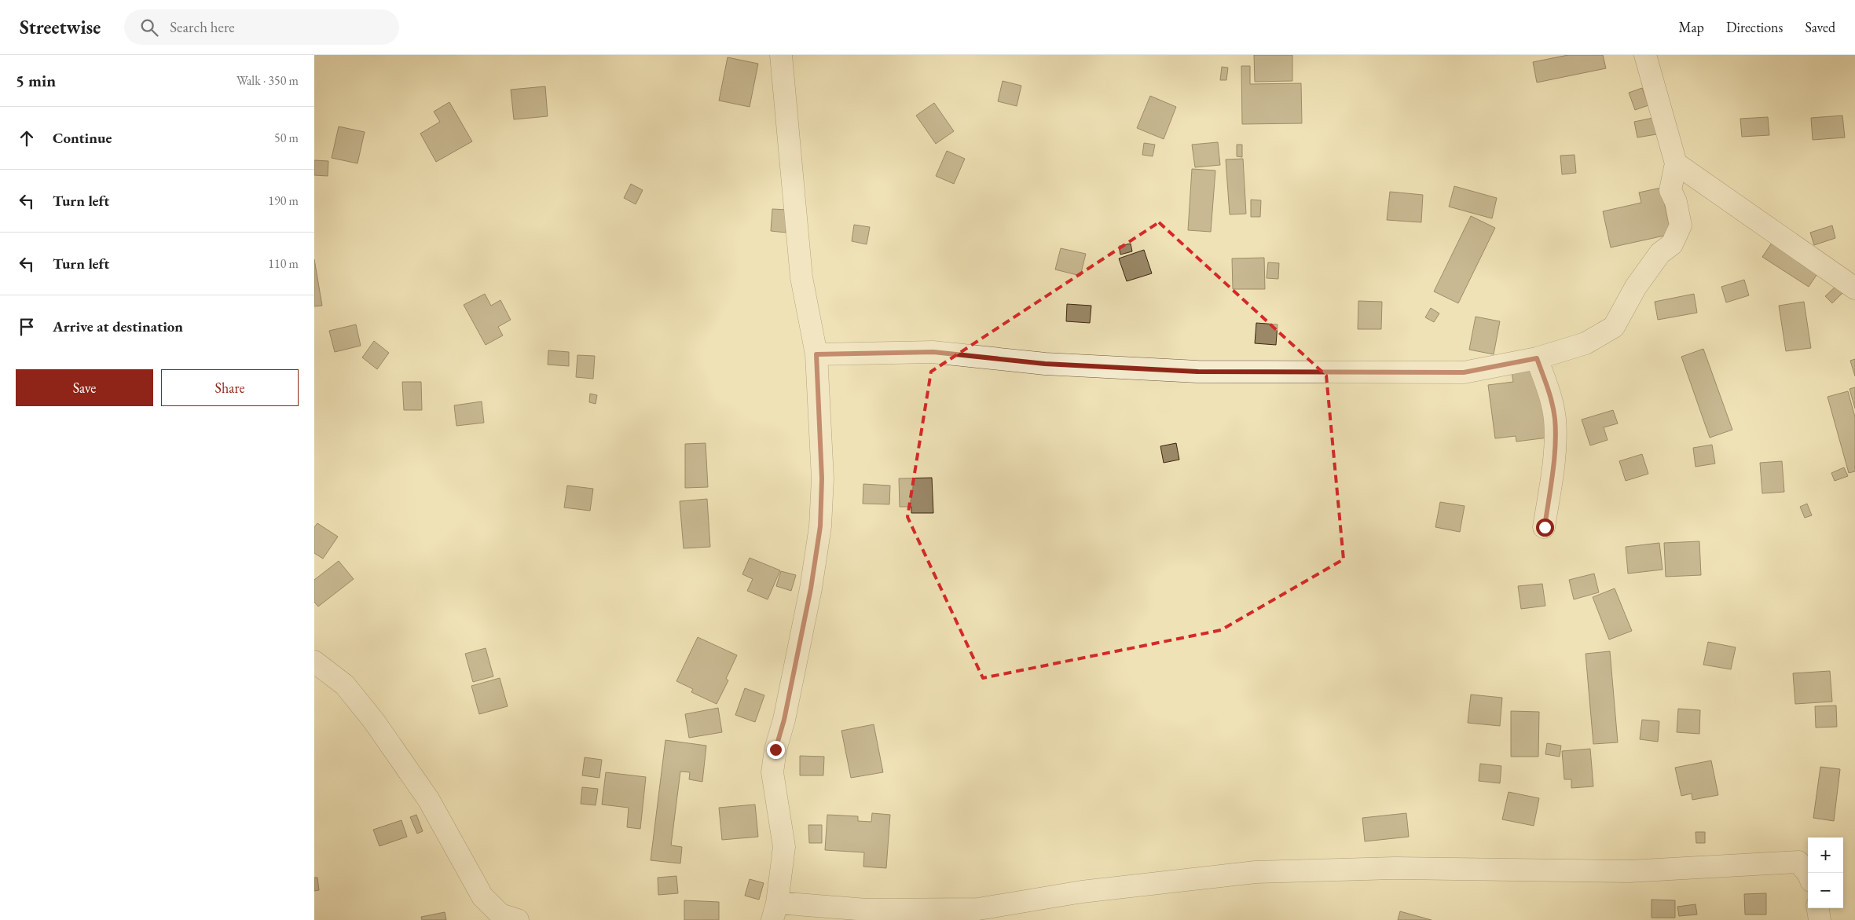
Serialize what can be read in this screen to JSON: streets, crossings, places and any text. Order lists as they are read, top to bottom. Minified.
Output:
{"page":{"header":"Streetwise","search":"Search here","nav":["Map","Directions","Saved"],"heading":["5 min","Walk · 350 m"],"list":[["Continue","50 m"],["Turn left","190 m"],["Turn left","110 m"],"Arrive at destination"],"buttons":["Save","Share"],"map_buttons":["+","−"]}}
